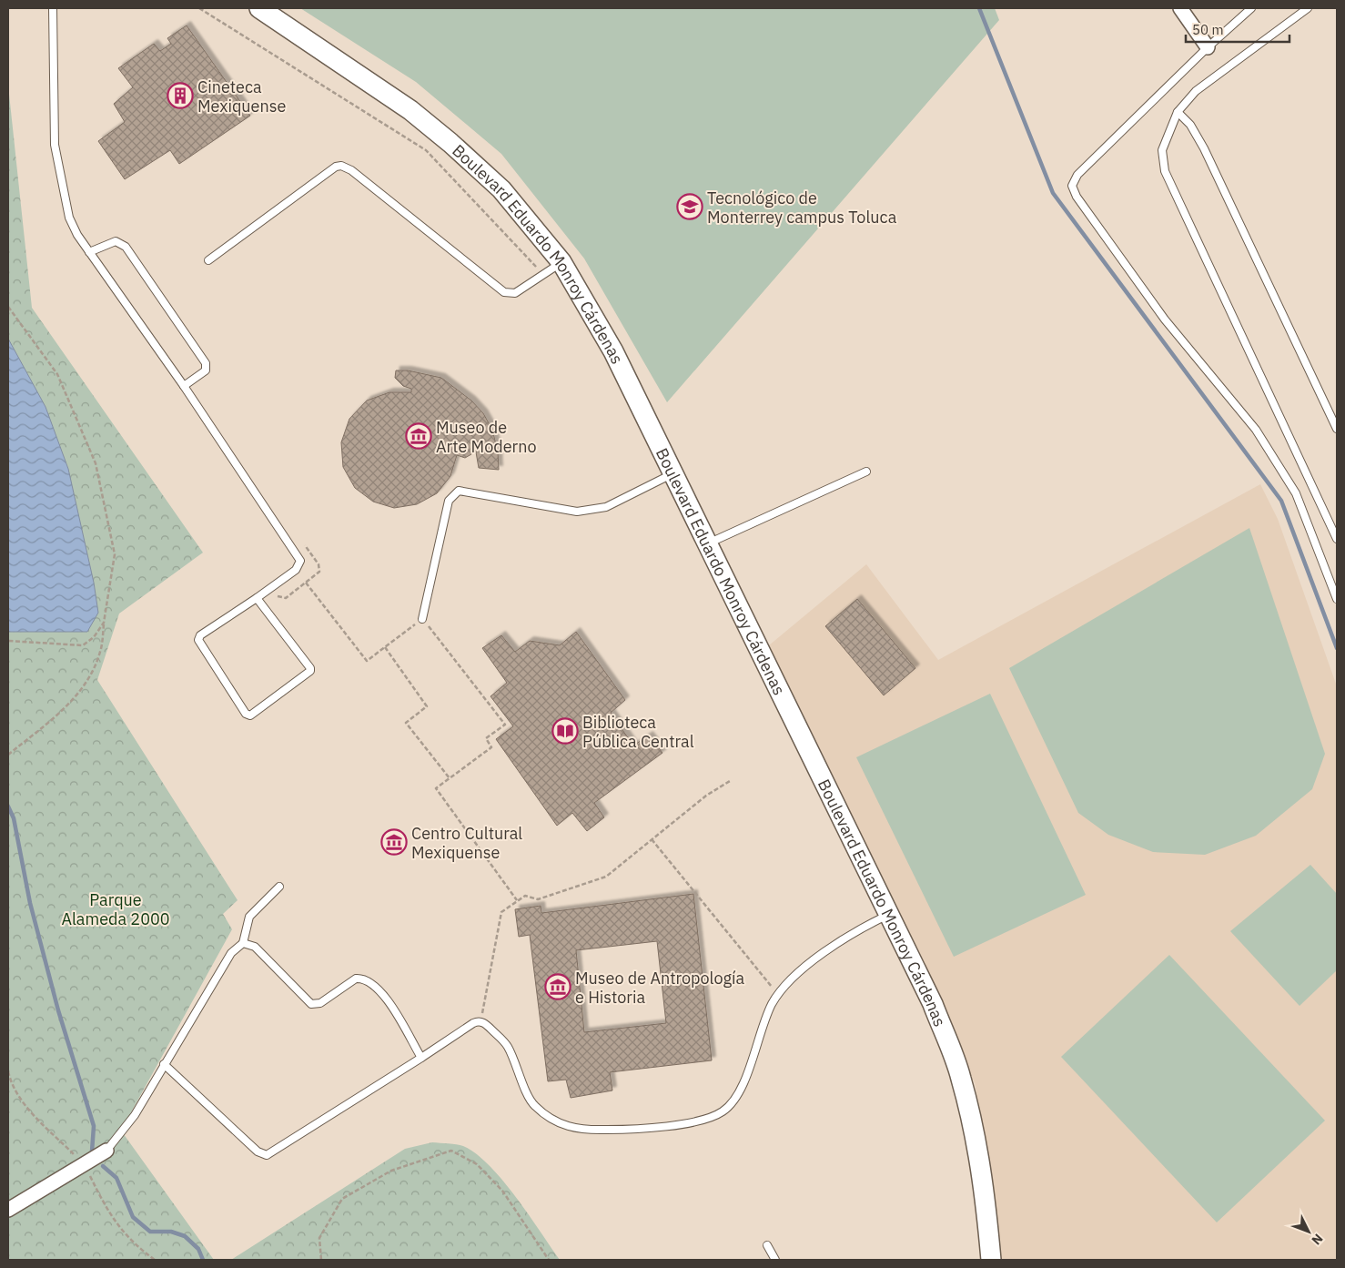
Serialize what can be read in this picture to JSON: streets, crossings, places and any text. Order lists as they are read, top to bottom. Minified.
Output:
{"streets":{"main road":["Boulevard Eduardo Monroy Cárdenas"]},"parks":["Parque Alameda 2000"],"places":{"building":["Cineteca Mexiquense"],"school or university":["Tecnológico de Monterrey campus Toluca"],"museum":["Museo de Arte Moderno","Centro Cultural Mexiquense","Museo de Antropología e Historia"],"library":["Biblioteca Pública Central"]},"scale_bar":"50 m","north":"bottom right"}
